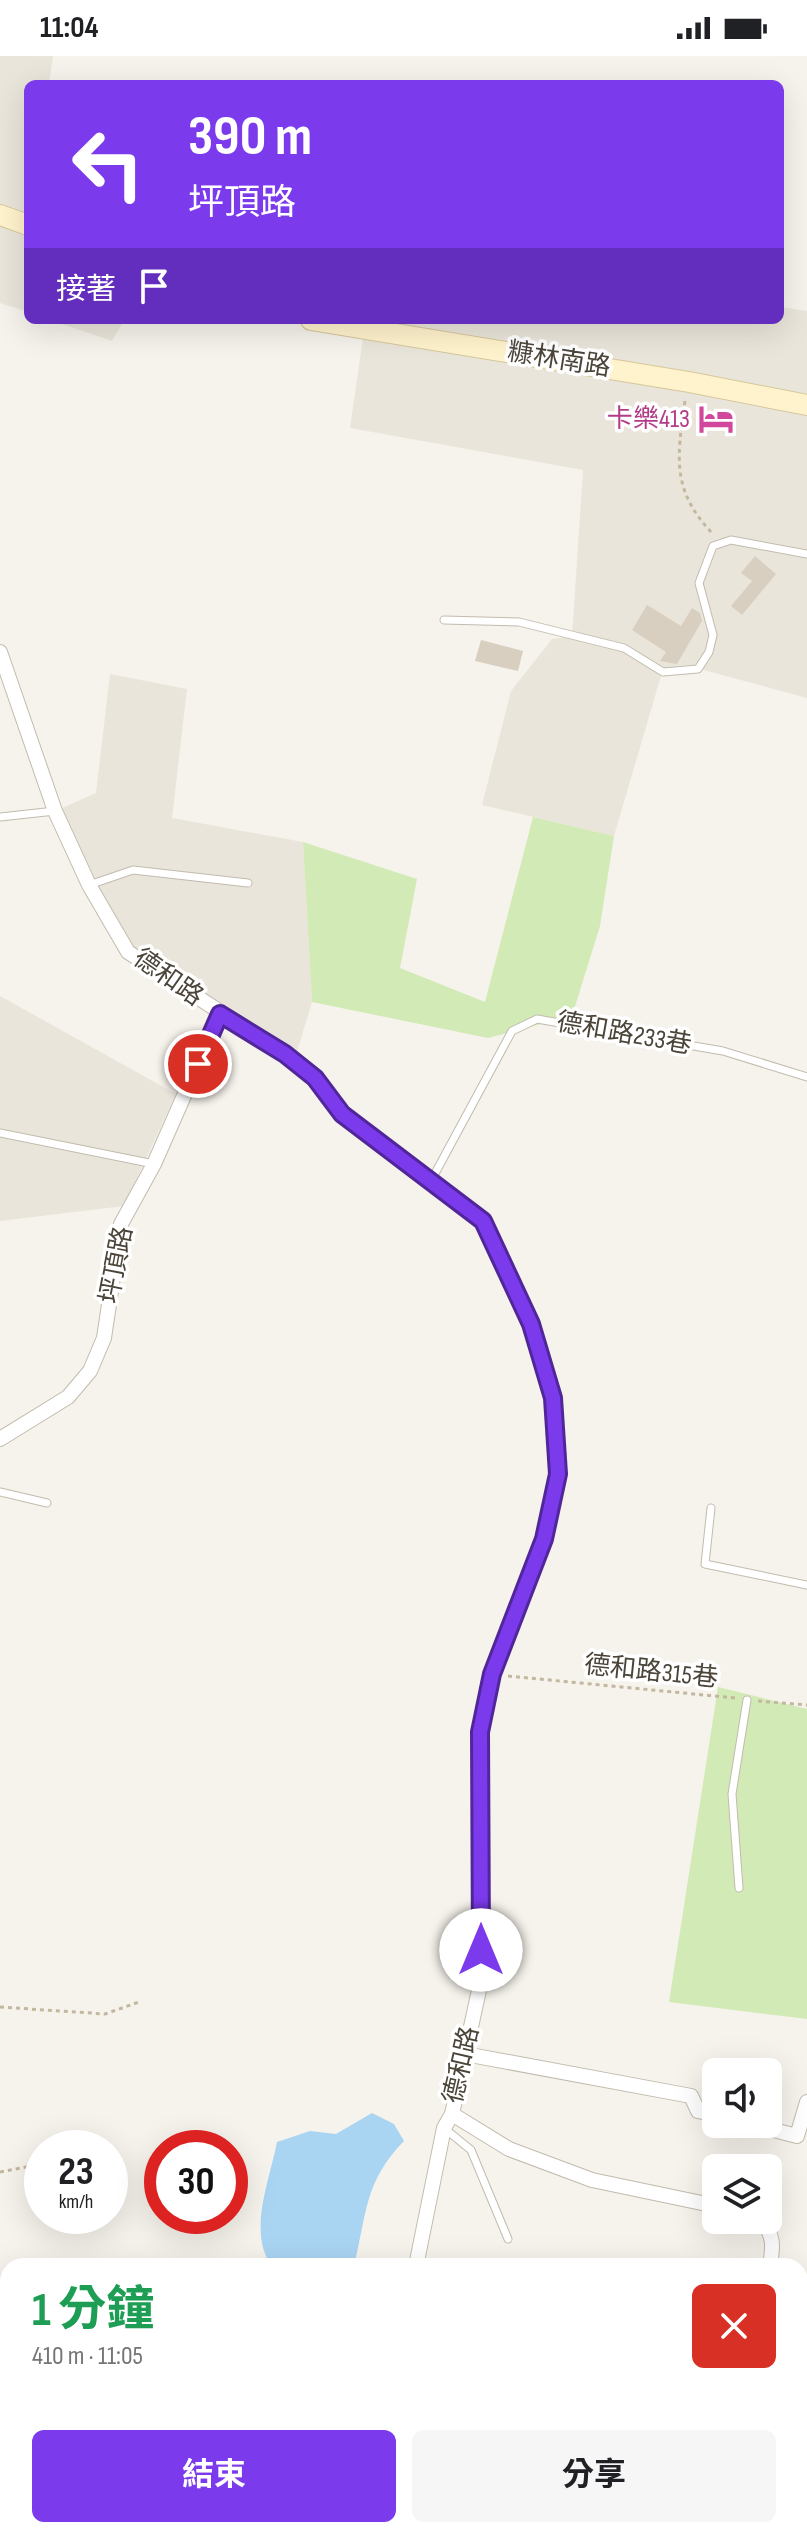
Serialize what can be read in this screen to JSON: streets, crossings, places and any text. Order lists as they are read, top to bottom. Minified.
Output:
{"streets":{"street":["糠林南路","德和路","坪頂路"],"lane":["德和路233巷"],"path":["德和路315巷"]},"crossings":[["德和路","德和路233巷"],["德和路","坪頂路"],["德和路","德和路315巷"]],"places":{"hotel":["卡樂413"]},"page":{"status":"11:04","turn":["390 m","坪頂路"],"then":"接著","speed":"23 km/h","limit":"30","heading":["1 分鐘","410 m · 11:05"],"buttons":["結束","分享"]}}
